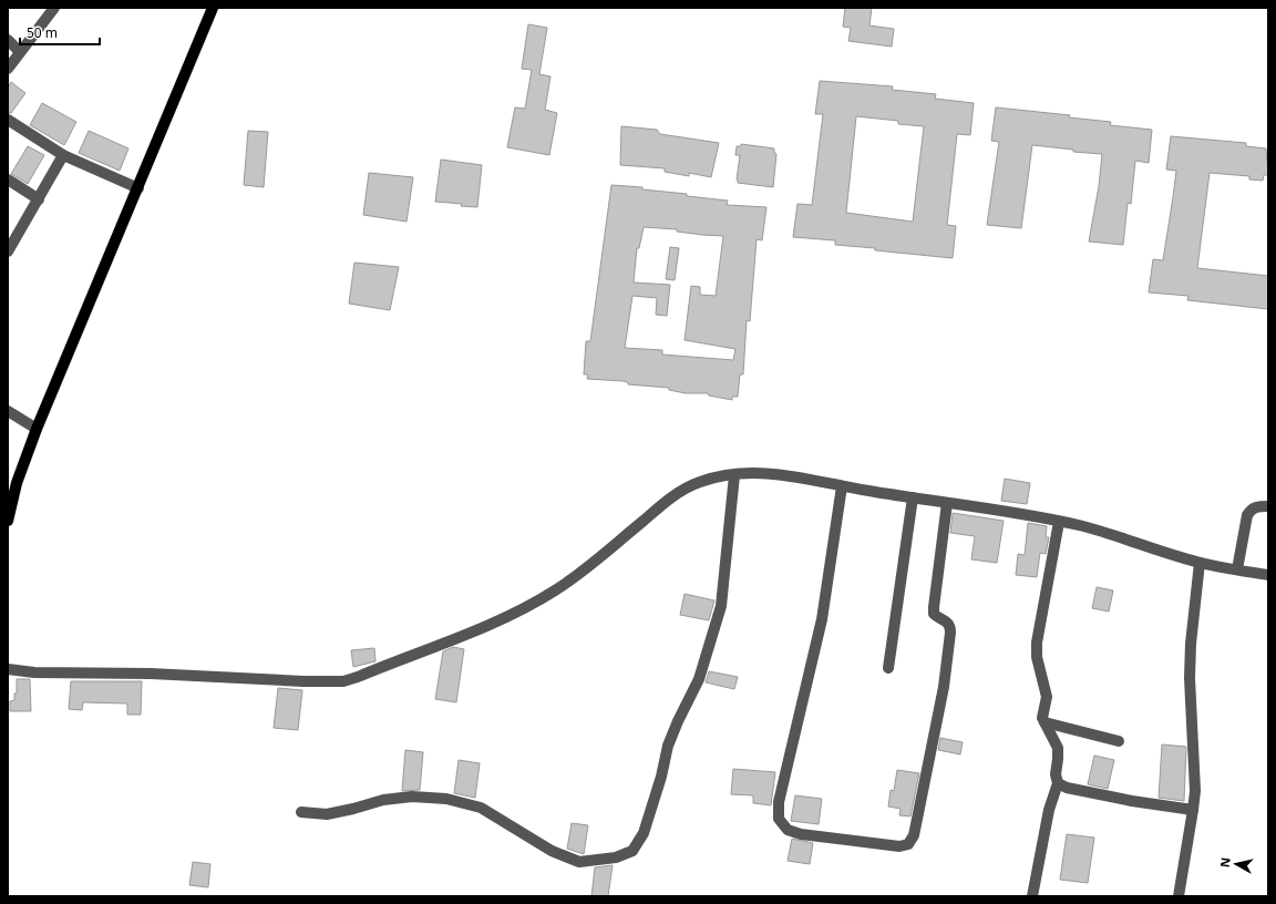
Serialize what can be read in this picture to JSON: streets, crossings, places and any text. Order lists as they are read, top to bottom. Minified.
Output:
{"scale_bar":"50 m","north":"left"}
